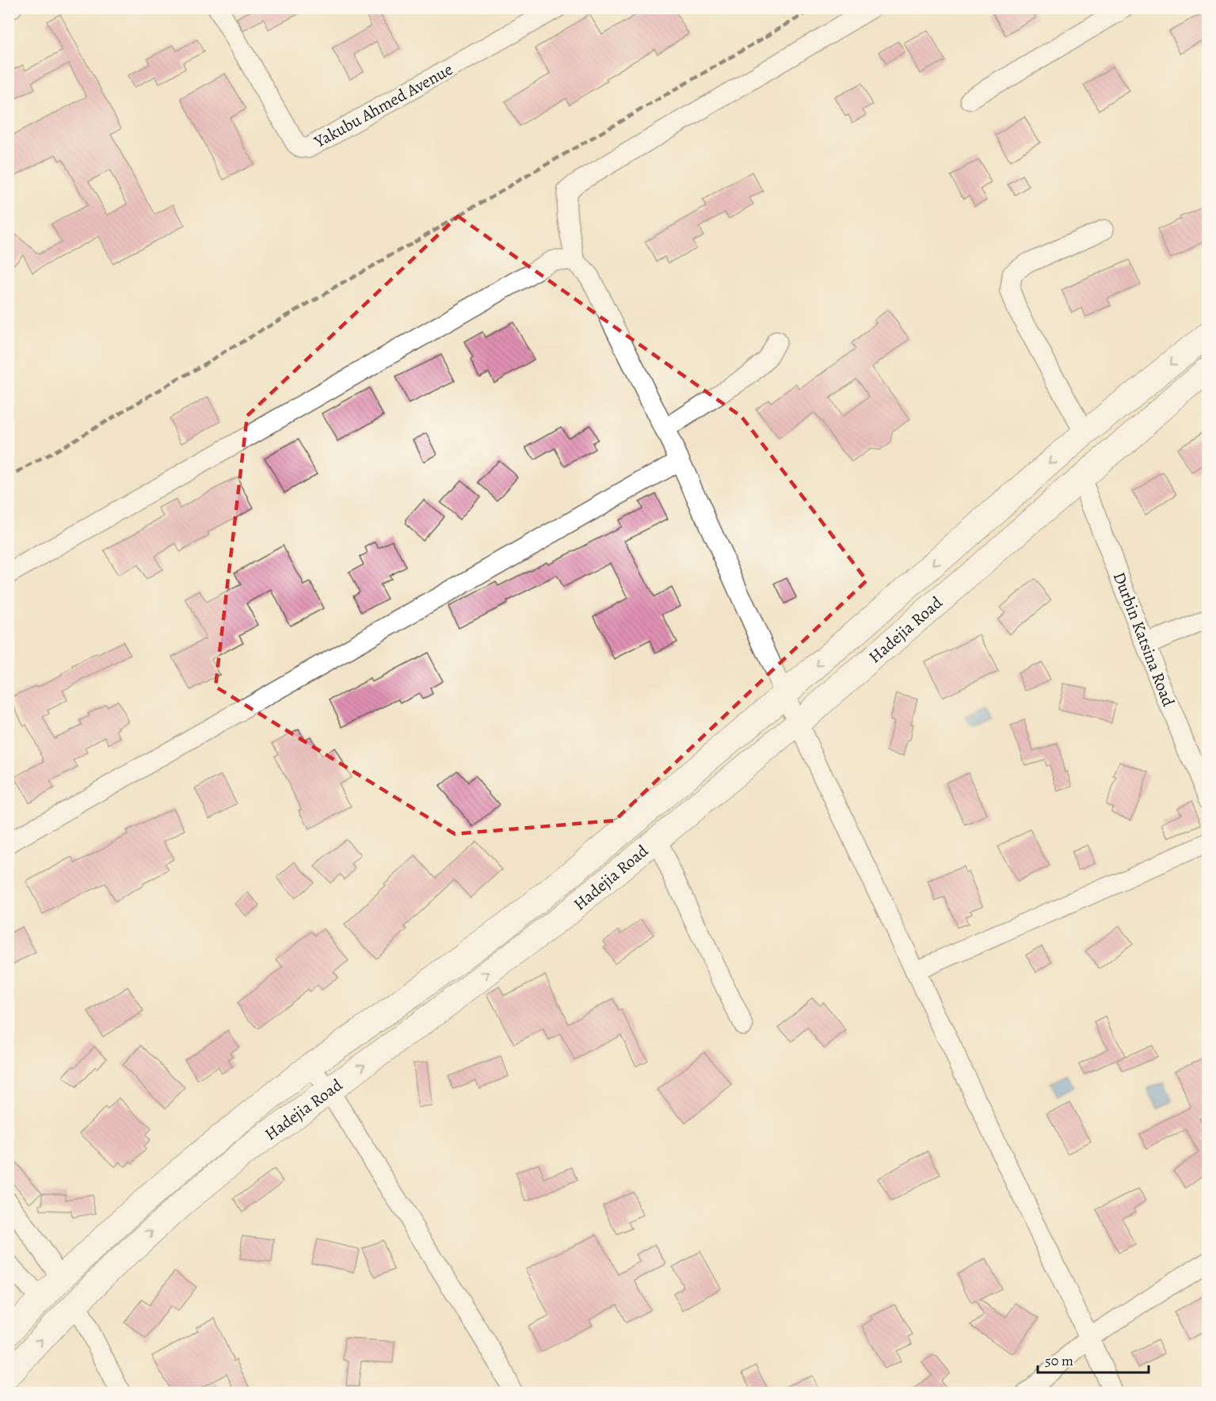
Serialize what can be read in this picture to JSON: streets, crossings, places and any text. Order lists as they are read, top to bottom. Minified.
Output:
{"streets":{"main road":["Hadejia Road"],"street":["Yakubu Ahmed Avenue","Durbin Katsina Road"]},"crossings":[["Hadejia Road","Durbin Katsina Road"]],"scale_bar":"50 m"}
